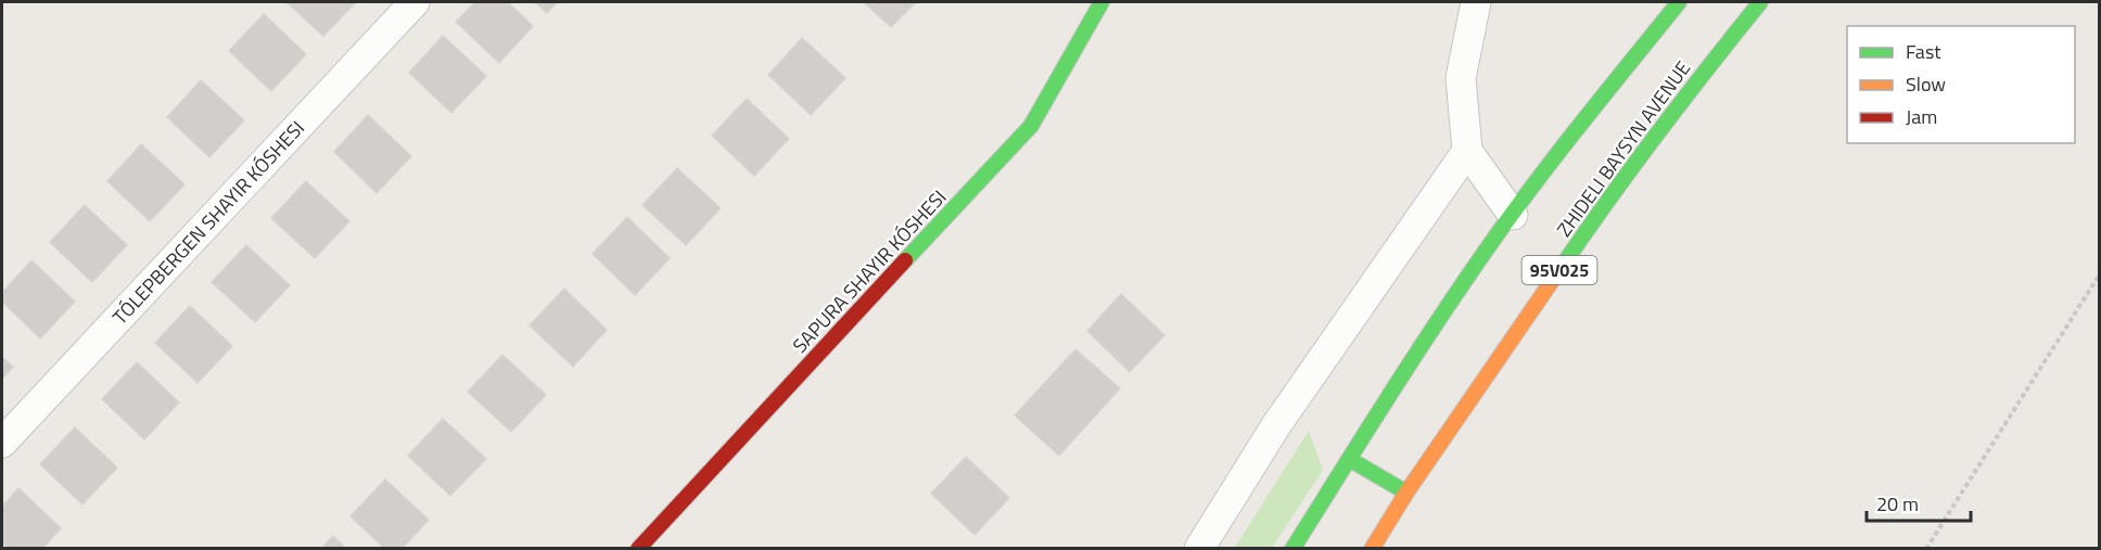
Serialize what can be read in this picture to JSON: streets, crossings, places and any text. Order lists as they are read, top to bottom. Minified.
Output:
{"streets":{"main road":["ZHIDELI BAYSYN AVENUE","95V025"]},"legend":["Fast","Slow","Jam"],"scale_bar":"20 m"}
